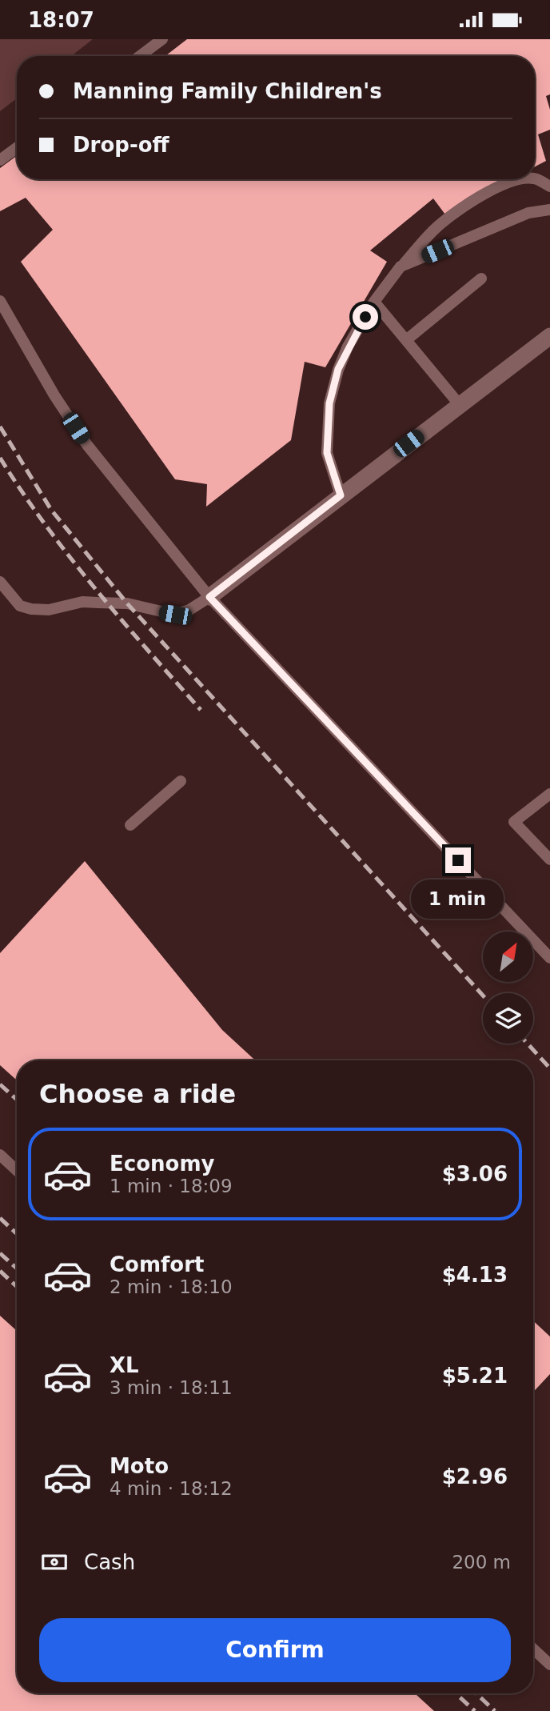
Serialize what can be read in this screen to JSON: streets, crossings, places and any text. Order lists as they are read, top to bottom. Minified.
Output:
{"north":"top right","page":{"status":"18:07","banner":["Manning Family Children's","Drop-off"],"bubble":"1 min","heading":"Choose a ride","list":[{"name":"Economy","note":"1 min · 18:09","value":"$3.06"},{"name":"Comfort","note":"2 min · 18:10","value":"$4.13"},{"name":"XL","note":"3 min · 18:11","value":"$5.21"},{"name":"Moto","note":"4 min · 18:12","value":"$2.96"}],"pay":["Cash","200 m"],"buttons":"Confirm"}}
